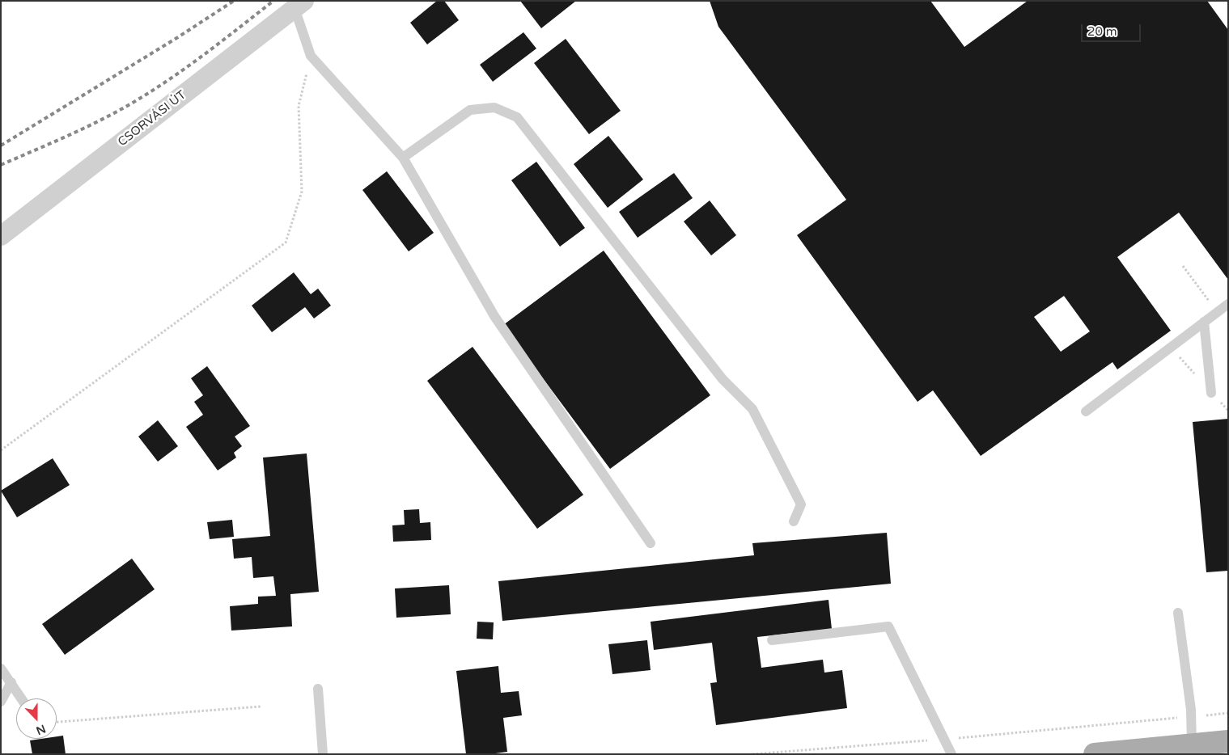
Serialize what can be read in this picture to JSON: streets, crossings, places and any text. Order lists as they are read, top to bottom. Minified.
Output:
{"streets":{"street":["CSORVÁSI ÚT"]},"scale_bar":"20 m","north":"bottom"}
